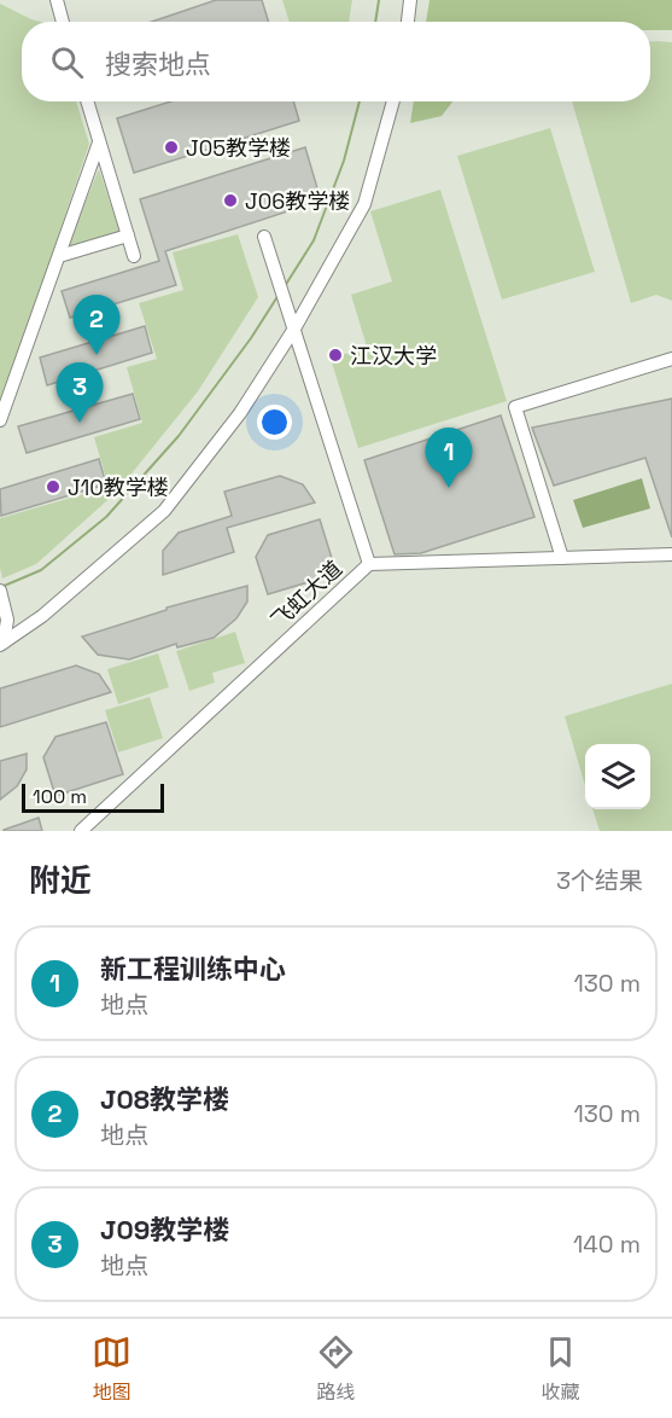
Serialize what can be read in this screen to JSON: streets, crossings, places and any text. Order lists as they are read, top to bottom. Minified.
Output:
{"streets":{"lane":["飞虹大道"]},"places":["J05教学楼","J06教学楼","江汉大学","J10教学楼"],"scale_bar":"100 m","page":{"search":"搜索地点","pins":["2","3","1"],"scale":"100 m","heading":["附近","3个结果"],"list":[{"mark":"1","name":"新工程训练中心","note":"地点","value":"130 m"},{"mark":"2","name":"J08教学楼","note":"地点","value":"130 m"},{"mark":"3","name":"J09教学楼","note":"地点","value":"140 m"}],"nav":["地图","路线","收藏"]}}
